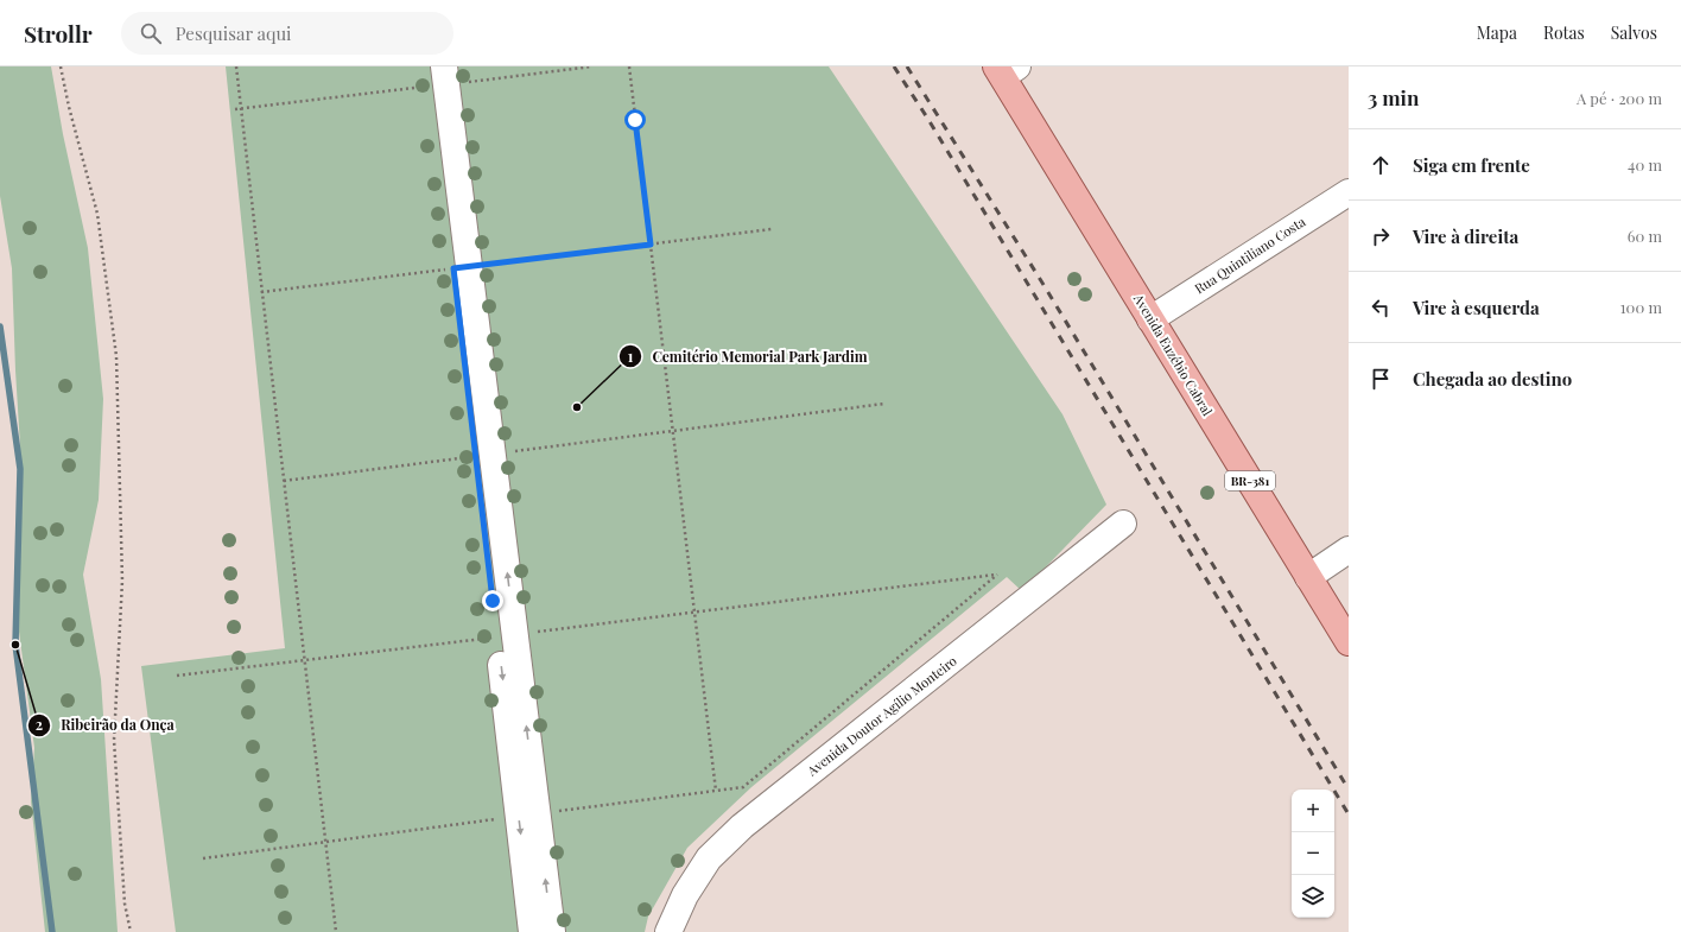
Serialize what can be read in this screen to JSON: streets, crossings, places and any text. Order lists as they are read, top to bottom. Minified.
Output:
{"streets":{"main road":["Avenida Euzébio Cabral","BR-381"],"street":["Rua Quintiliano Costa","Avenida Doutor Agílio Monteiro"]},"crossings":[["Rua Quintiliano Costa","Avenida Euzébio Cabral"]],"places":["Cemitério Memorial Park Jardim","Ribeirão da Onça"],"page":{"header":"Strollr","search":"Pesquisar aqui","nav":["Mapa","Rotas","Salvos"],"heading":["3 min","A pé · 200 m"],"list":[["Siga em frente","40 m"],["Vire à direita","60 m"],["Vire à esquerda","100 m"],"Chegada ao destino"],"map_buttons":["+","−"]}}
